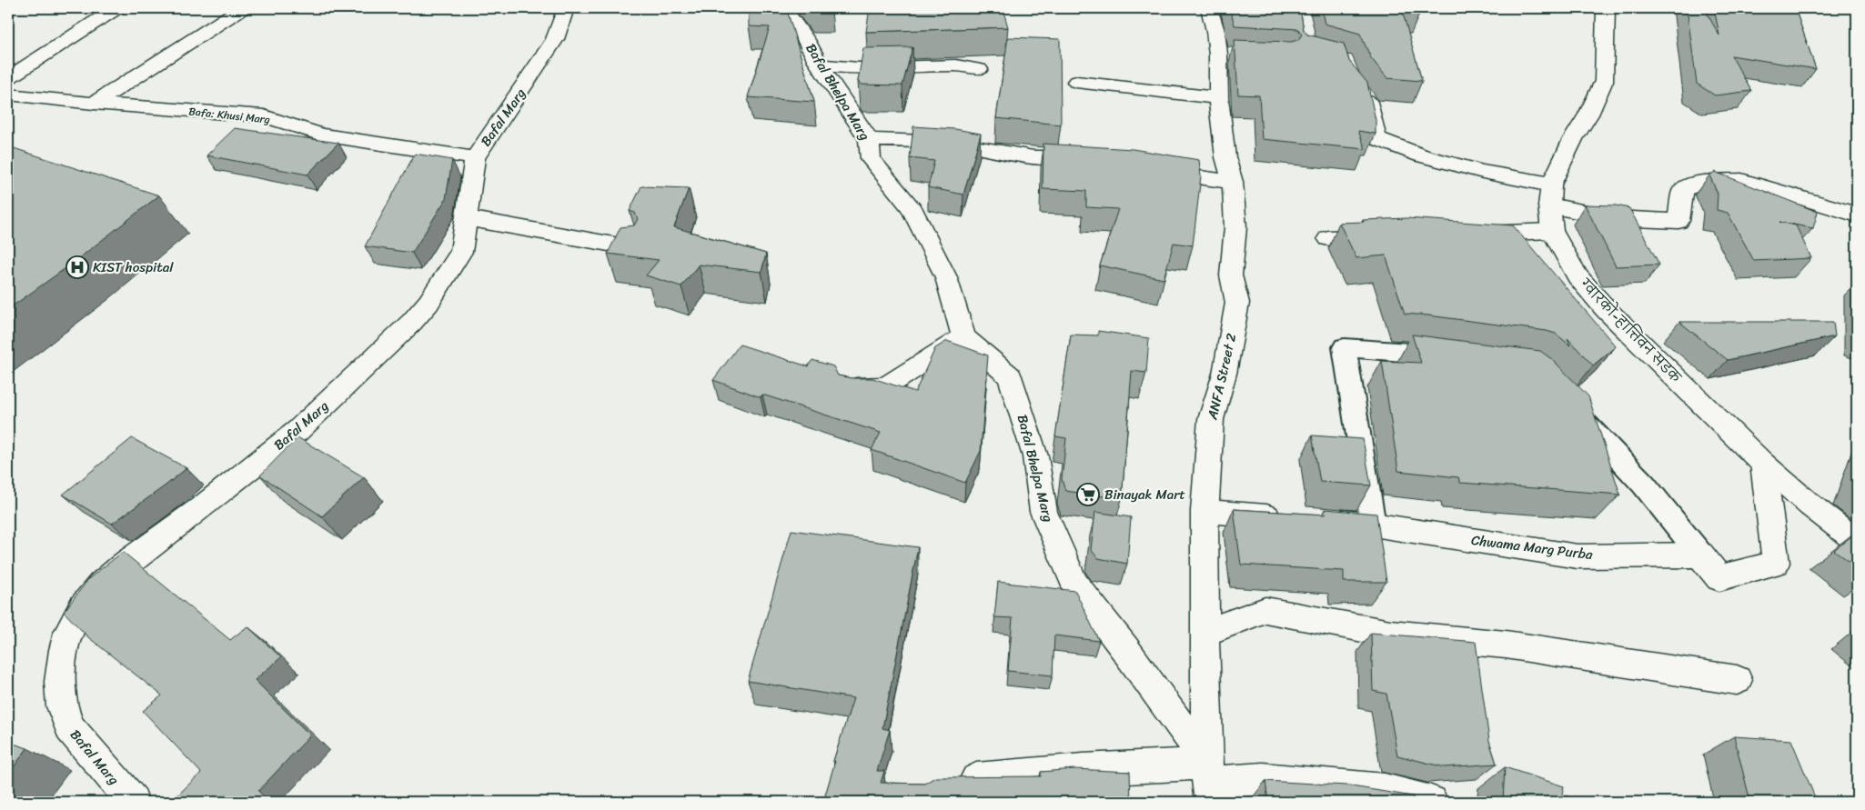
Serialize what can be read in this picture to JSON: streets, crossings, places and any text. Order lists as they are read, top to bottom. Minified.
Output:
{"streets":{"street":["Bafal Bhelpa Marg","Bafa: Khusi Marg","Bafal Marg","ग्वारको-हात्तिवन सडक","ANFA Street 2","Chwama Marg Purba"]},"crossings":[["Bafal Bhelpa Marg","ANFA Street 2"],["Bafa: Khusi Marg","Bafal Marg"]],"places":{"hospital":["KIST hospital"],"supermarket":["Binayak Mart"]}}
